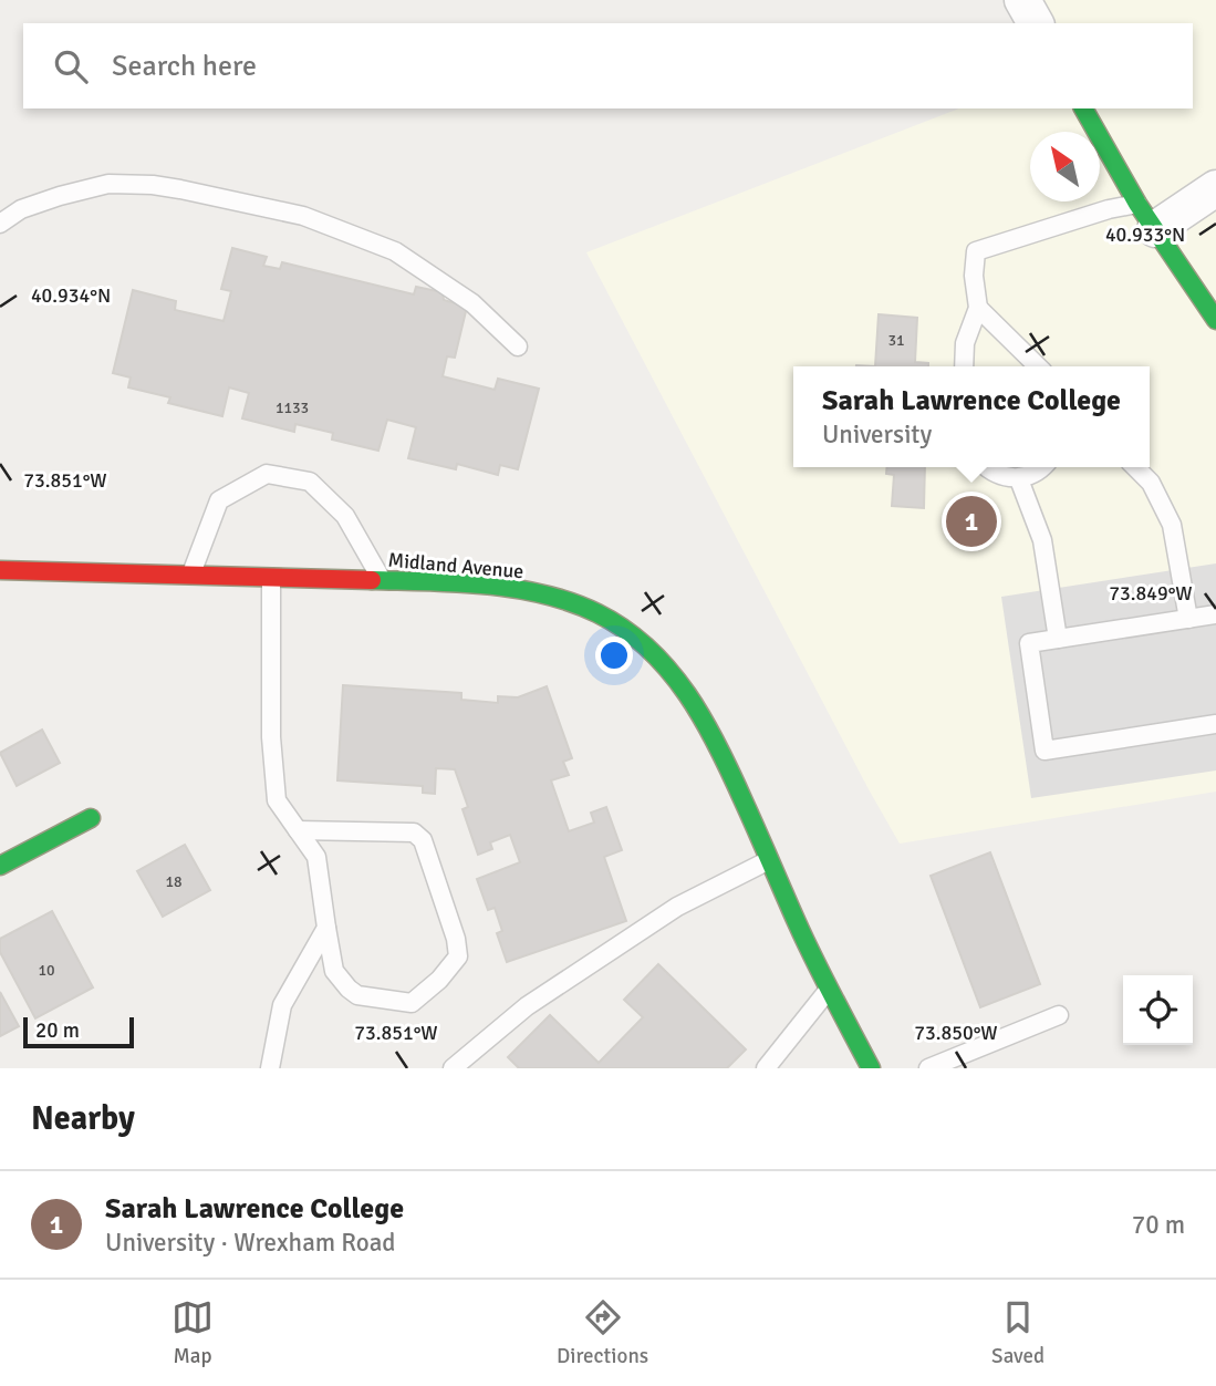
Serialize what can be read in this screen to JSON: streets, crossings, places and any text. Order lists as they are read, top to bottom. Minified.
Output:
{"streets":{"street":["Midland Avenue"]},"house_numbers":["31","1133","18","10"],"scale_bar":"20 m","north":"top left","page":{"search":"Search here","popup":["Sarah Lawrence College","University"],"pins":"1","scale":"20 m","heading":"Nearby","list":[{"mark":"1","name":"Sarah Lawrence College","note":"University · Wrexham Road","value":"70 m"}],"nav":["Map","Directions","Saved"]},"coordinates":["40.933°N","40.934°N","73.851°W","73.849°W","73.850°W"]}
